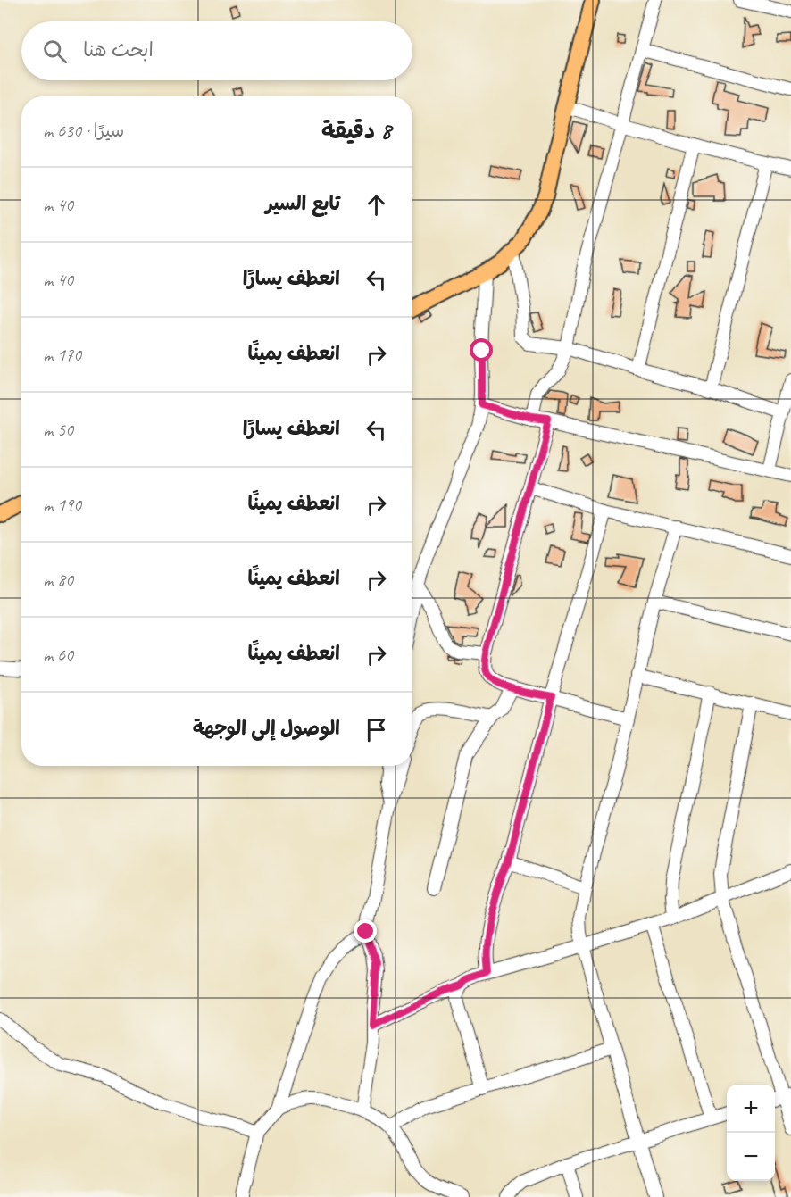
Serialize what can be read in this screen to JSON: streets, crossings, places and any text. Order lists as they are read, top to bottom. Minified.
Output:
{"page":{"search":"ابحث هنا","heading":["8 دقيقة","سيرًا · 630 m"],"list":[["تابع السير","40 m"],["انعطف يسارًا","40 m"],["انعطف يمينًا","170 m"],["انعطف يسارًا","50 m"],["انعطف يمينًا","190 m"],["انعطف يمينًا","80 m"],["انعطف يمينًا","60 m"],"الوصول إلى الوجهة"],"map_buttons":["+","−"]}}
